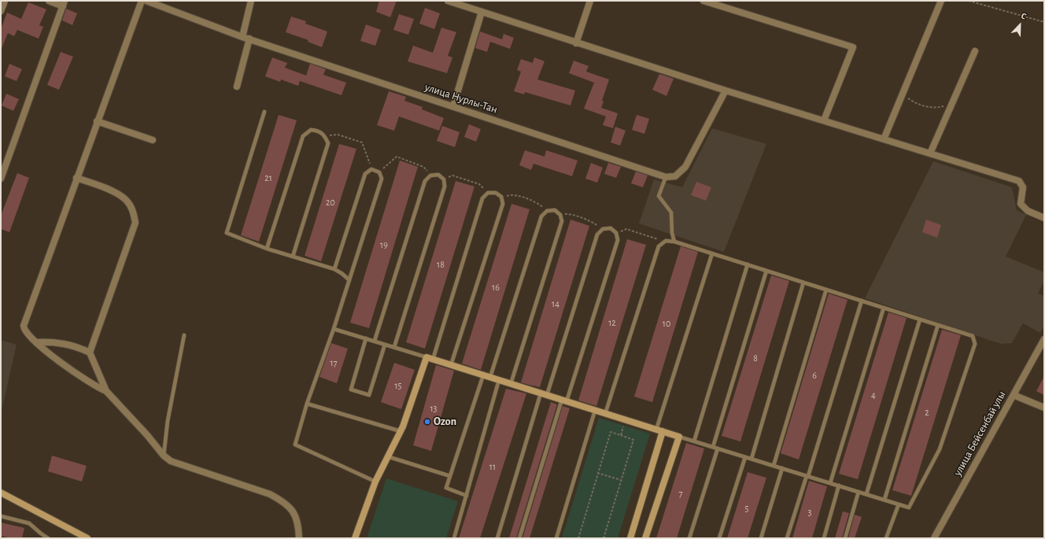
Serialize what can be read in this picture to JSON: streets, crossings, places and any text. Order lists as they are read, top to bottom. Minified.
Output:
{"streets":{"street":["улица Нурлы-Тан","улица Бейсенбай улы"]},"places":["Ozon"],"house_numbers":["21","20","19","18","16","14","12","10","8","17","6","15","4","13","2","11","7","5","3"],"north":"top right"}
